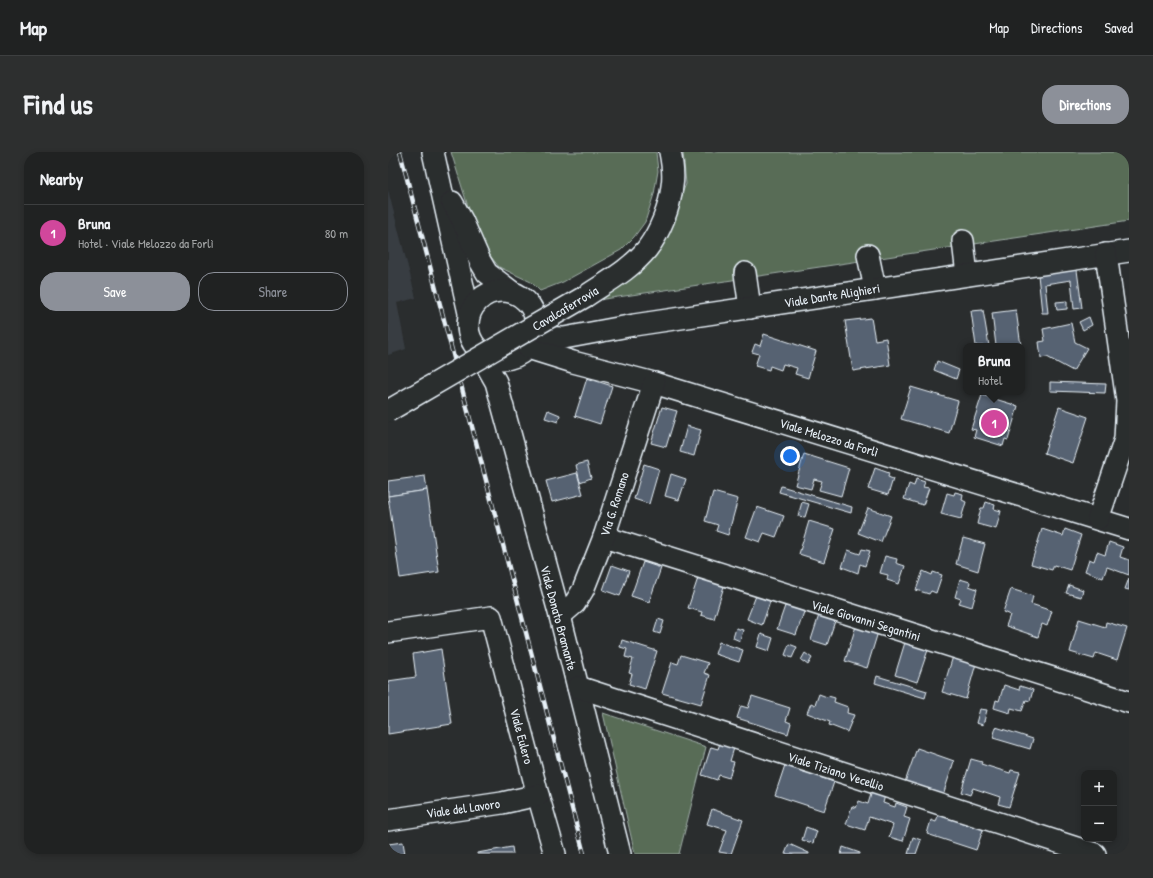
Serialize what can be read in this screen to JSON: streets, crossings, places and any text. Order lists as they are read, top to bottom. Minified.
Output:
{"streets":{"street":["Viale Dante Alighieri","Cavalcaferrovia","Viale Melozzo da Forlì","Via G. Romano","Viale Donato Bramante","Viale Giovanni Segantini","Viale Eulero","Viale Tiziano Vecellio","Viale del Lavoro"]},"crossings":[["Viale Dante Alighieri","Viale Melozzo da Forlì"],["Viale Dante Alighieri","Viale Donato Bramante"],["Viale Melozzo da Forlì","Via G. Romano"],["Viale Melozzo da Forlì","Viale Donato Bramante"],["Via G. Romano","Viale Donato Bramante"],["Via G. Romano","Viale Giovanni Segantini"],["Viale Donato Bramante","Viale Tiziano Vecellio"],["Viale Eulero","Viale del Lavoro"]],"page":{"header":"Map","nav":["Map","Directions","Saved"],"title":"Find us","buttons":["Directions",["Save","Share"]],"heading":"Nearby","list":[{"mark":"1","name":"Bruna","note":"Hotel · Viale Melozzo da Forlì","value":"80 m"}],"popup":["Bruna","Hotel"],"pins":"1","map_buttons":["+","−"]}}
